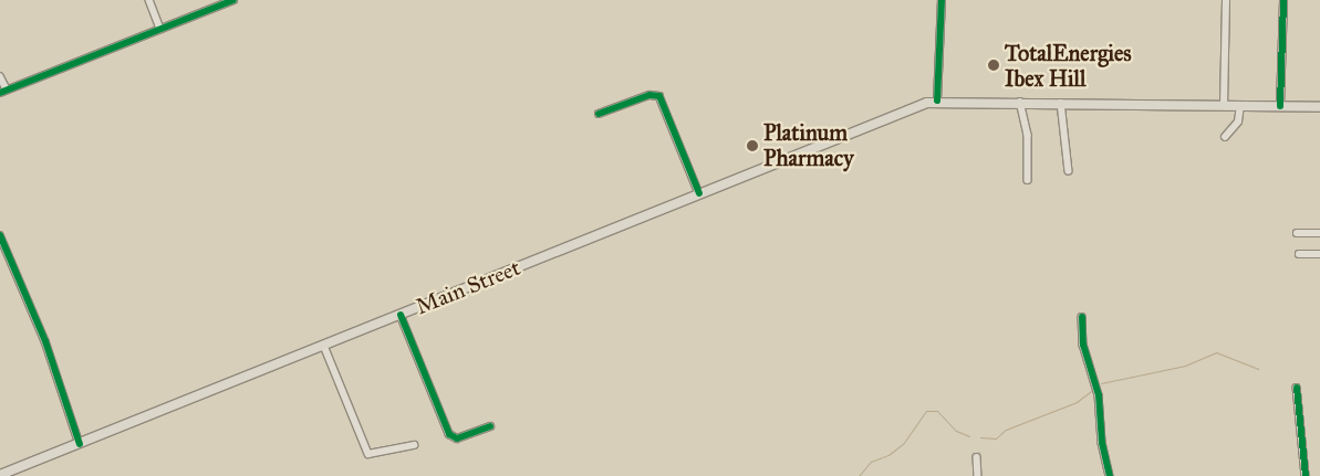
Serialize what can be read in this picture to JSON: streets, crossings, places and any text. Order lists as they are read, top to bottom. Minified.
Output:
{"streets":{"main road":["Main Street"]},"places":["TotalEnergies Ibex Hill","Platinum Pharmacy"]}
